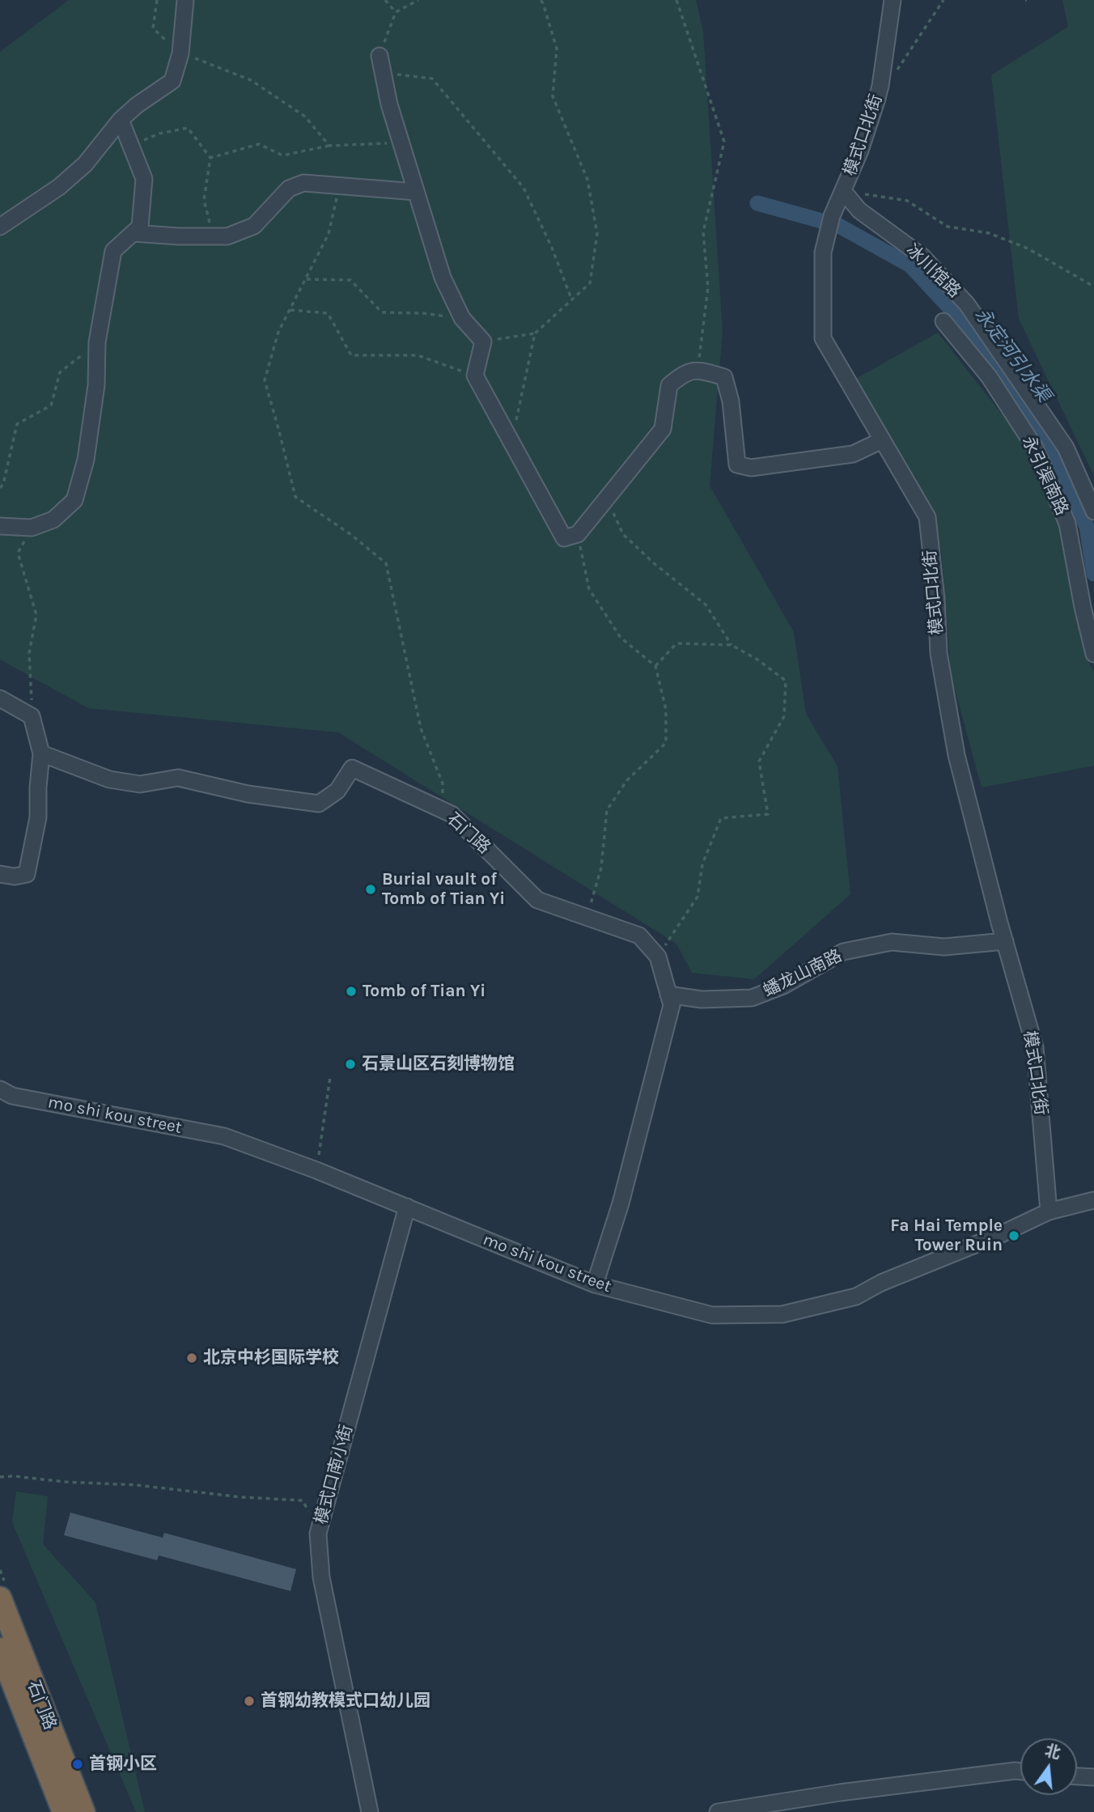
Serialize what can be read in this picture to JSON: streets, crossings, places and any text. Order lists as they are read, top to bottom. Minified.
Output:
{"streets":{"highway":["石门路"],"street":["模式口北街","冰川馆路","永引渠南路","蟠龙山南路","mo shi kou street","模式口南小街"]},"crossings":[["模式口北街","冰川馆路"],["模式口北街","蟠龙山南路"],["模式口北街","mo shi kou street"],["石门路","蟠龙山南路"],["石门路","mo shi kou street"],["mo shi kou street","模式口南小街"]],"water":["永定河引水渠"],"places":["Burial vault of Tomb of Tian Yi","Tomb of Tian Yi","石景山区石刻博物馆","Fa Hai Temple Tower Ruin","北京中杉国际学校","首钢幼教模式口幼儿园","首钢小区"],"north":"top"}
